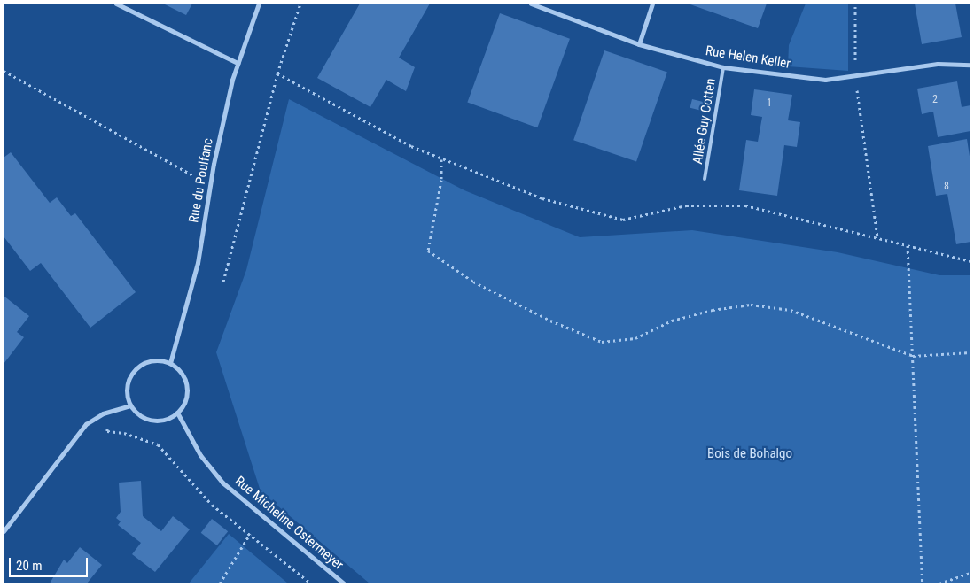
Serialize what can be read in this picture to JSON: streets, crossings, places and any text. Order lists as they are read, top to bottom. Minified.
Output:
{"streets":{"street":["Rue Helen Keller","Rue du Poulfanc","Rue Micheline Ostermeyer"],"lane":["Allée Guy Cotten"]},"crossings":[["Rue Helen Keller","Allée Guy Cotten"],["Rue du Poulfanc","Rue Micheline Ostermeyer"]],"parks":["Bois de Bohalgo"],"house_numbers":["2","1","8"],"scale_bar":"20 m"}
